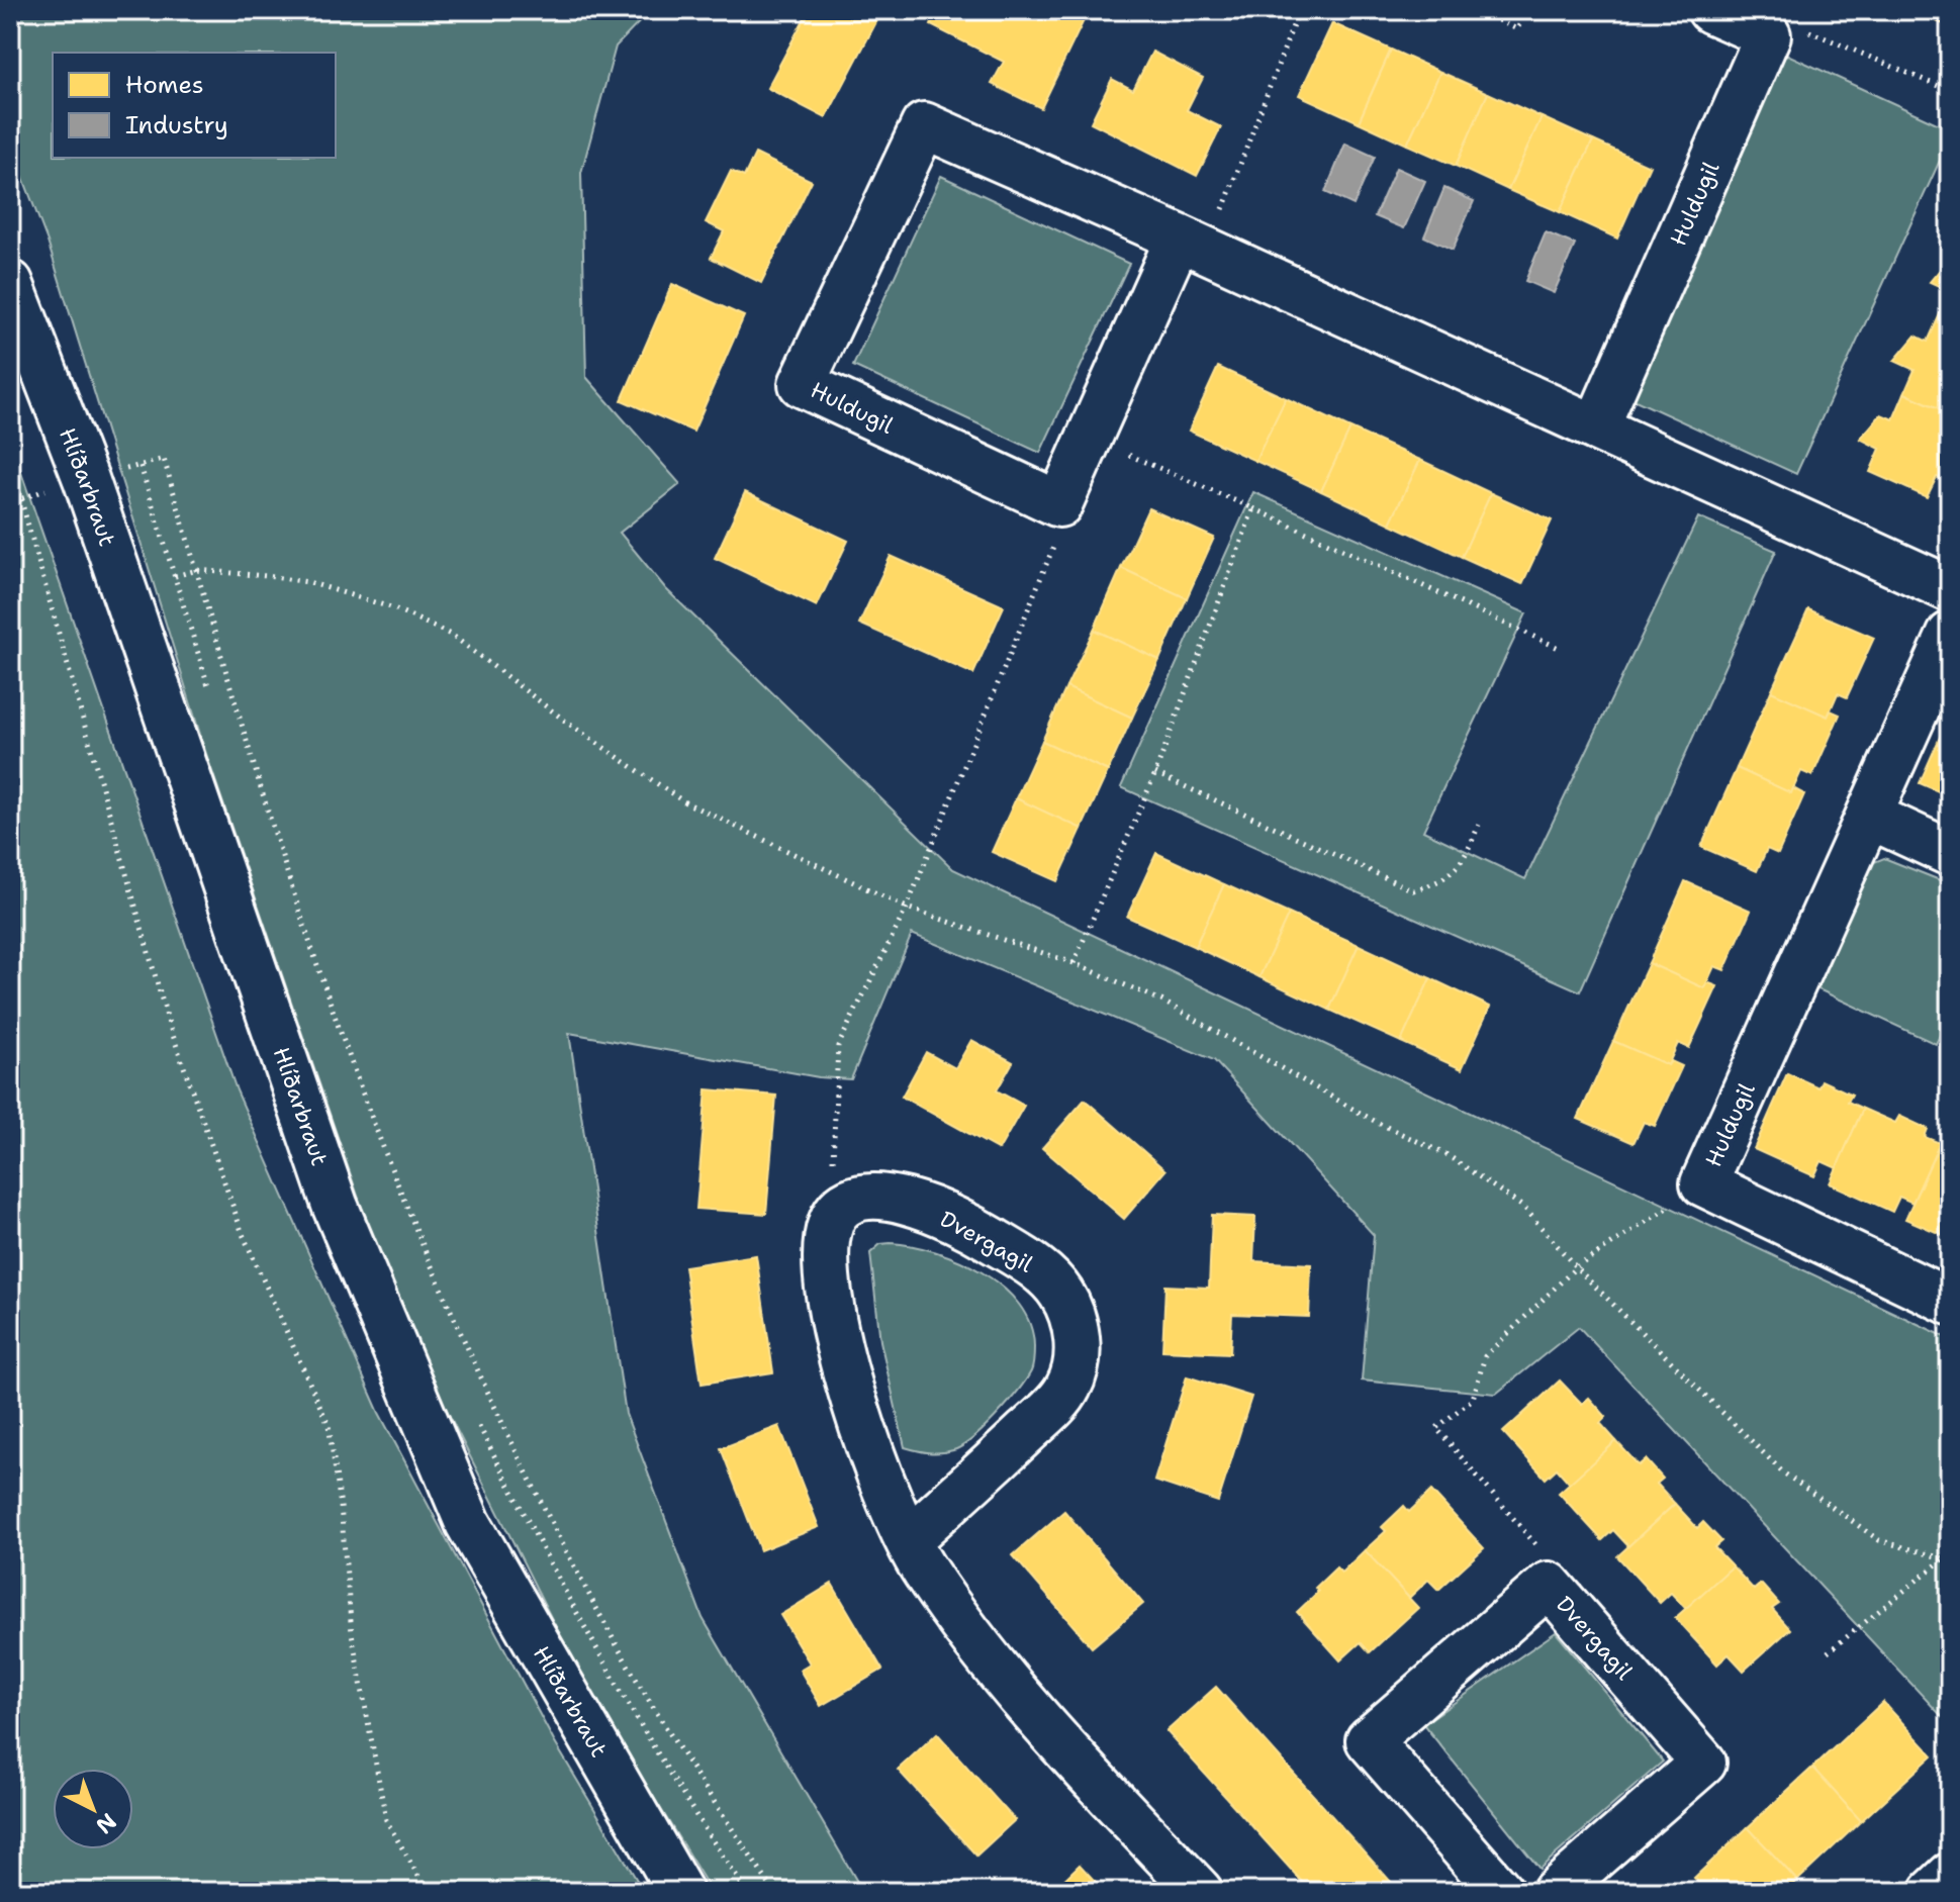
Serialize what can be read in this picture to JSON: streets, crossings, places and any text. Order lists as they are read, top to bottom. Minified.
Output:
{"streets":{"street":["Huldugil","Hlíðarbraut","Dvergagil"]},"legend":["Homes","Industry"],"north":"bottom right"}
